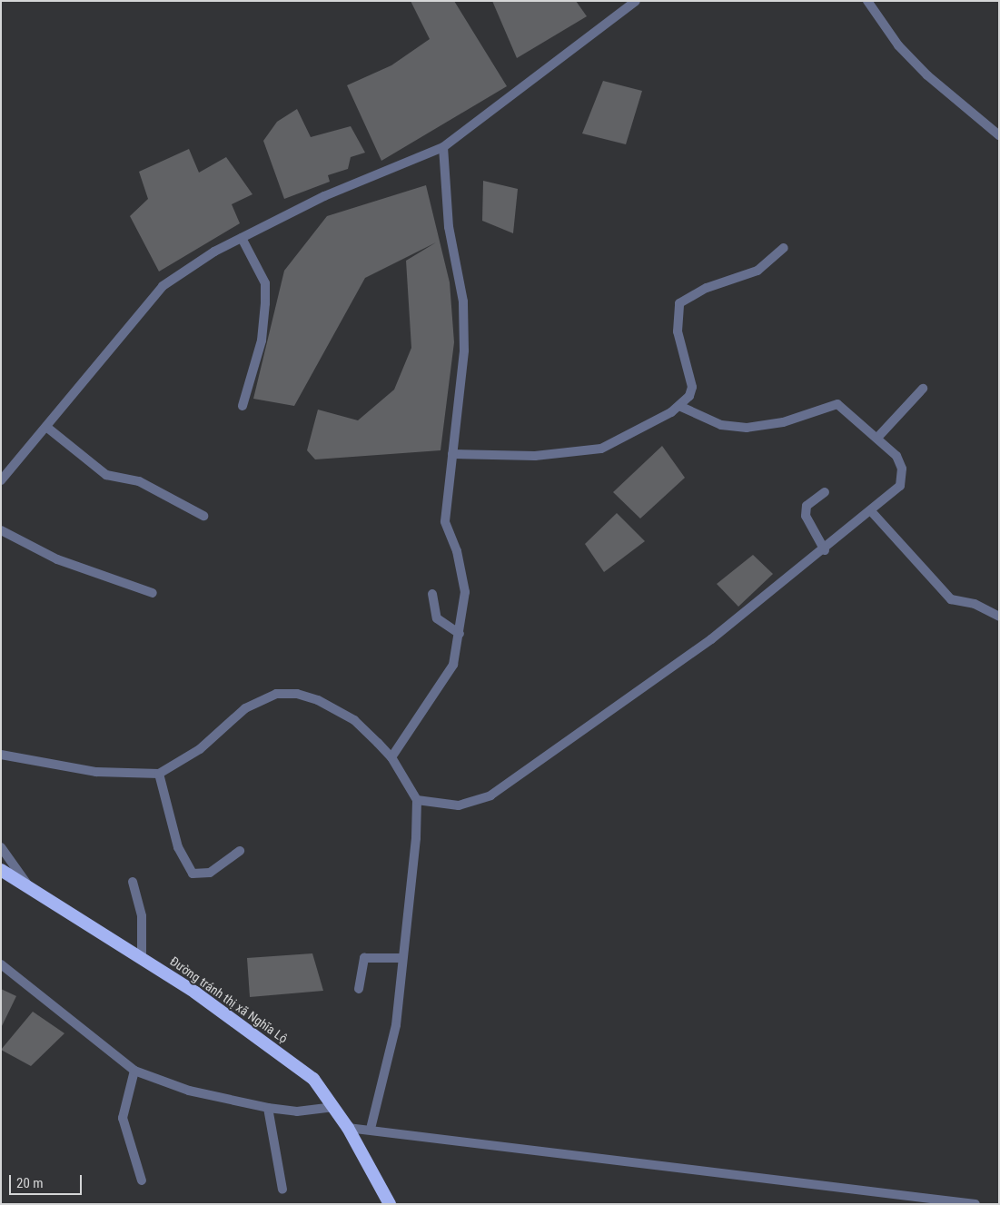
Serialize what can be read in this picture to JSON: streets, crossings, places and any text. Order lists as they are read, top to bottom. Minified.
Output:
{"streets":{"highway":["Đường tránh thị xã Nghĩa Lộ"]},"scale_bar":"20 m"}
